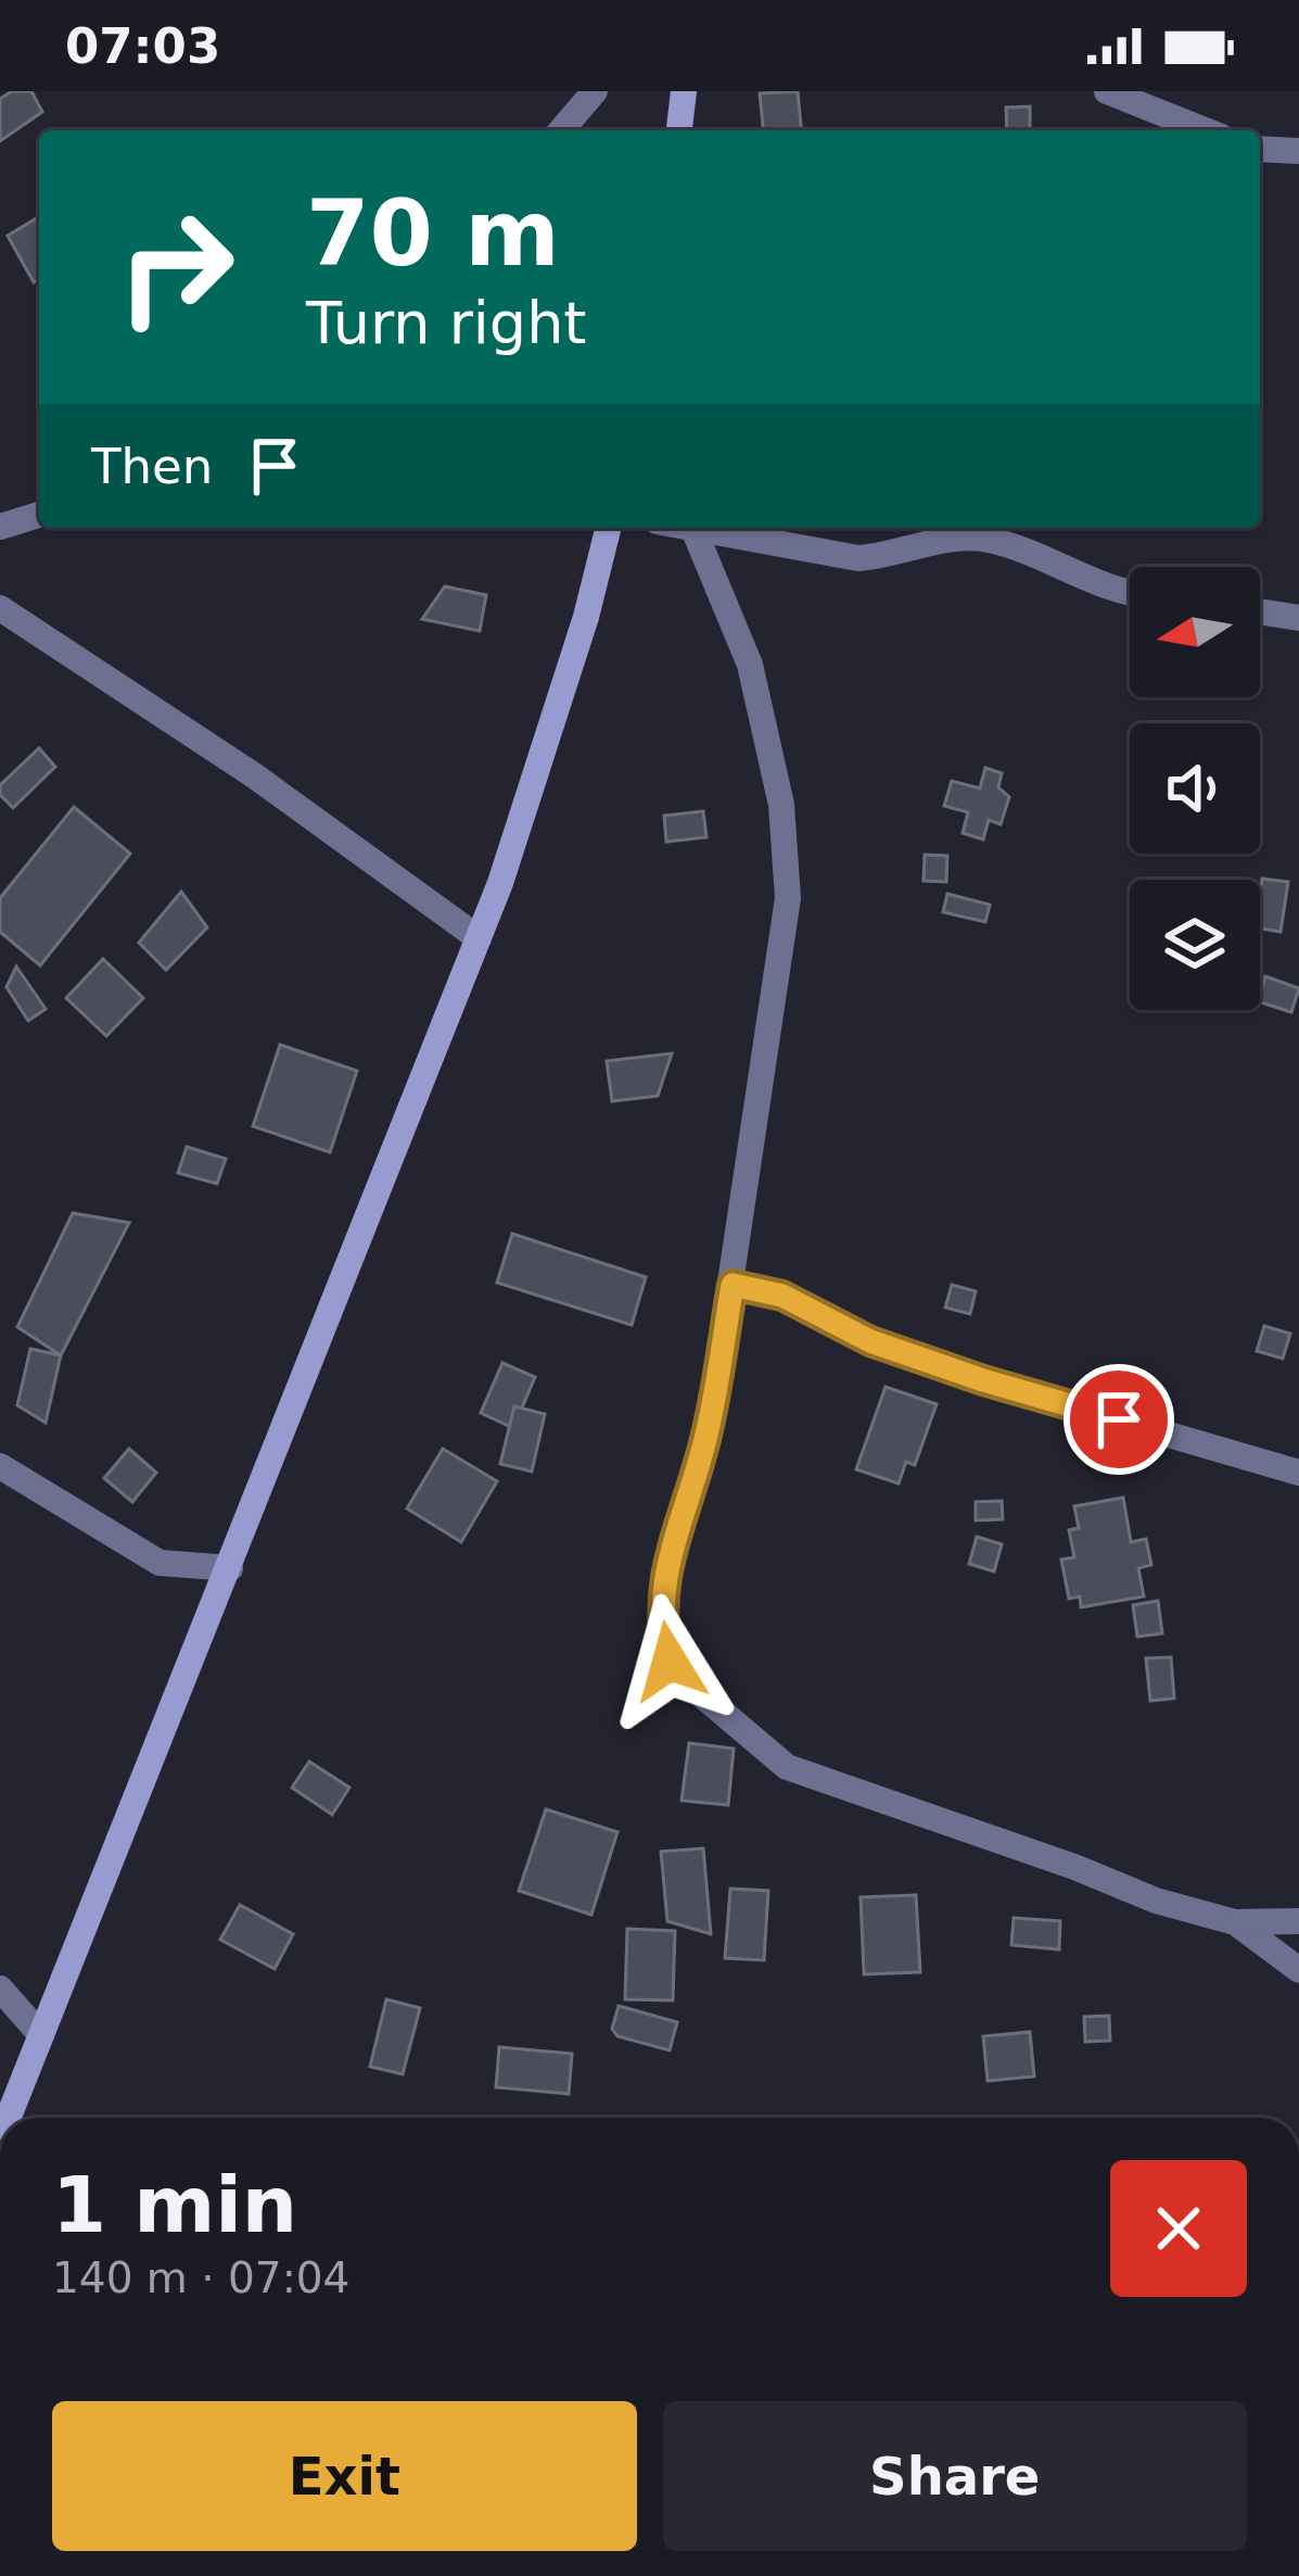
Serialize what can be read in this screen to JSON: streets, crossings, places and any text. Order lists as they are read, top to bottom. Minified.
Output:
{"north":"left","page":{"status":"07:03","turn":["70 m","Turn right"],"then":"Then","heading":["1 min","140 m · 07:04"],"buttons":["Exit","Share"]}}
